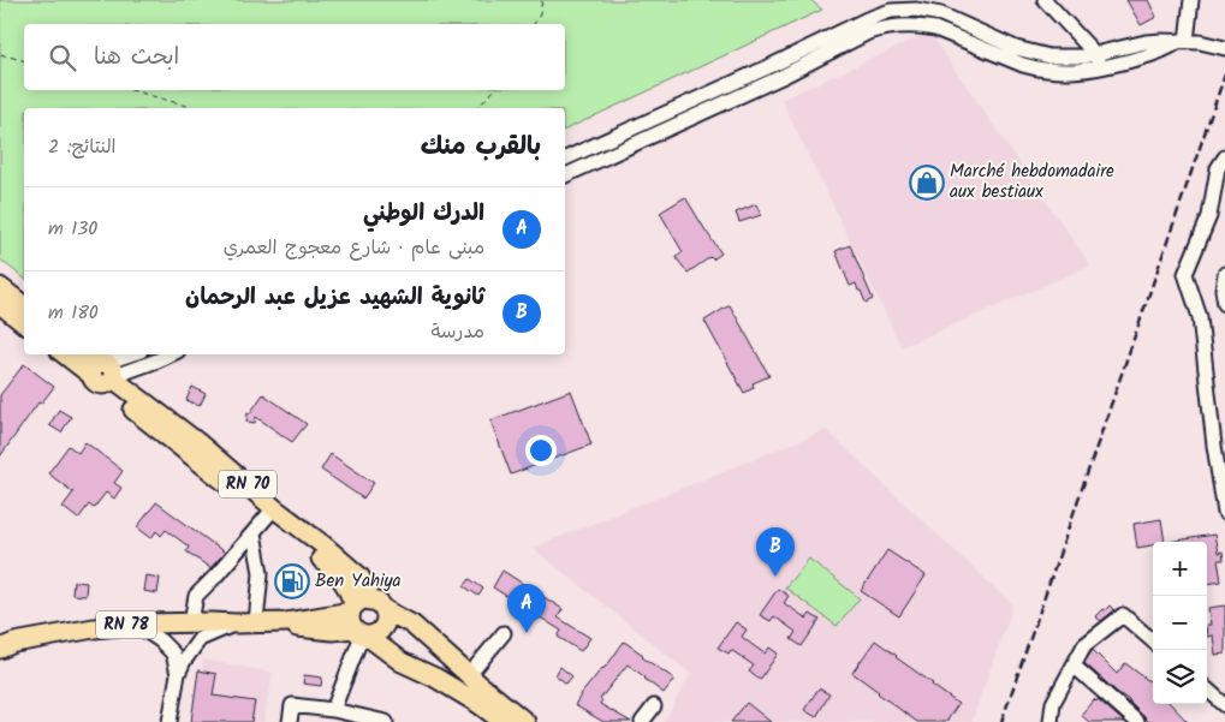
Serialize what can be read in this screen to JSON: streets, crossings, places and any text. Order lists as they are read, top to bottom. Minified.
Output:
{"streets":{"main road":["RN 70","RN 78"]},"crossings":[["RN 70","RN 78"]],"places":{"shop":["Marché hebdomadaire aux bestiaux"],"fuel station":["Ben Yahiya"]},"page":{"search":"ابحث هنا","heading":["بالقرب منك","النتائج: 2"],"list":[{"mark":"A","name":"الدرك الوطني","note":"مبنى عام · شارع معجوج العمري","value":"130 m"},{"mark":"B","name":"ثانوية الشهيد عزيل عبد الرحمان","note":"مدرسة","value":"180 m"}],"pins":["B","A"],"map_buttons":["+","−"]}}
